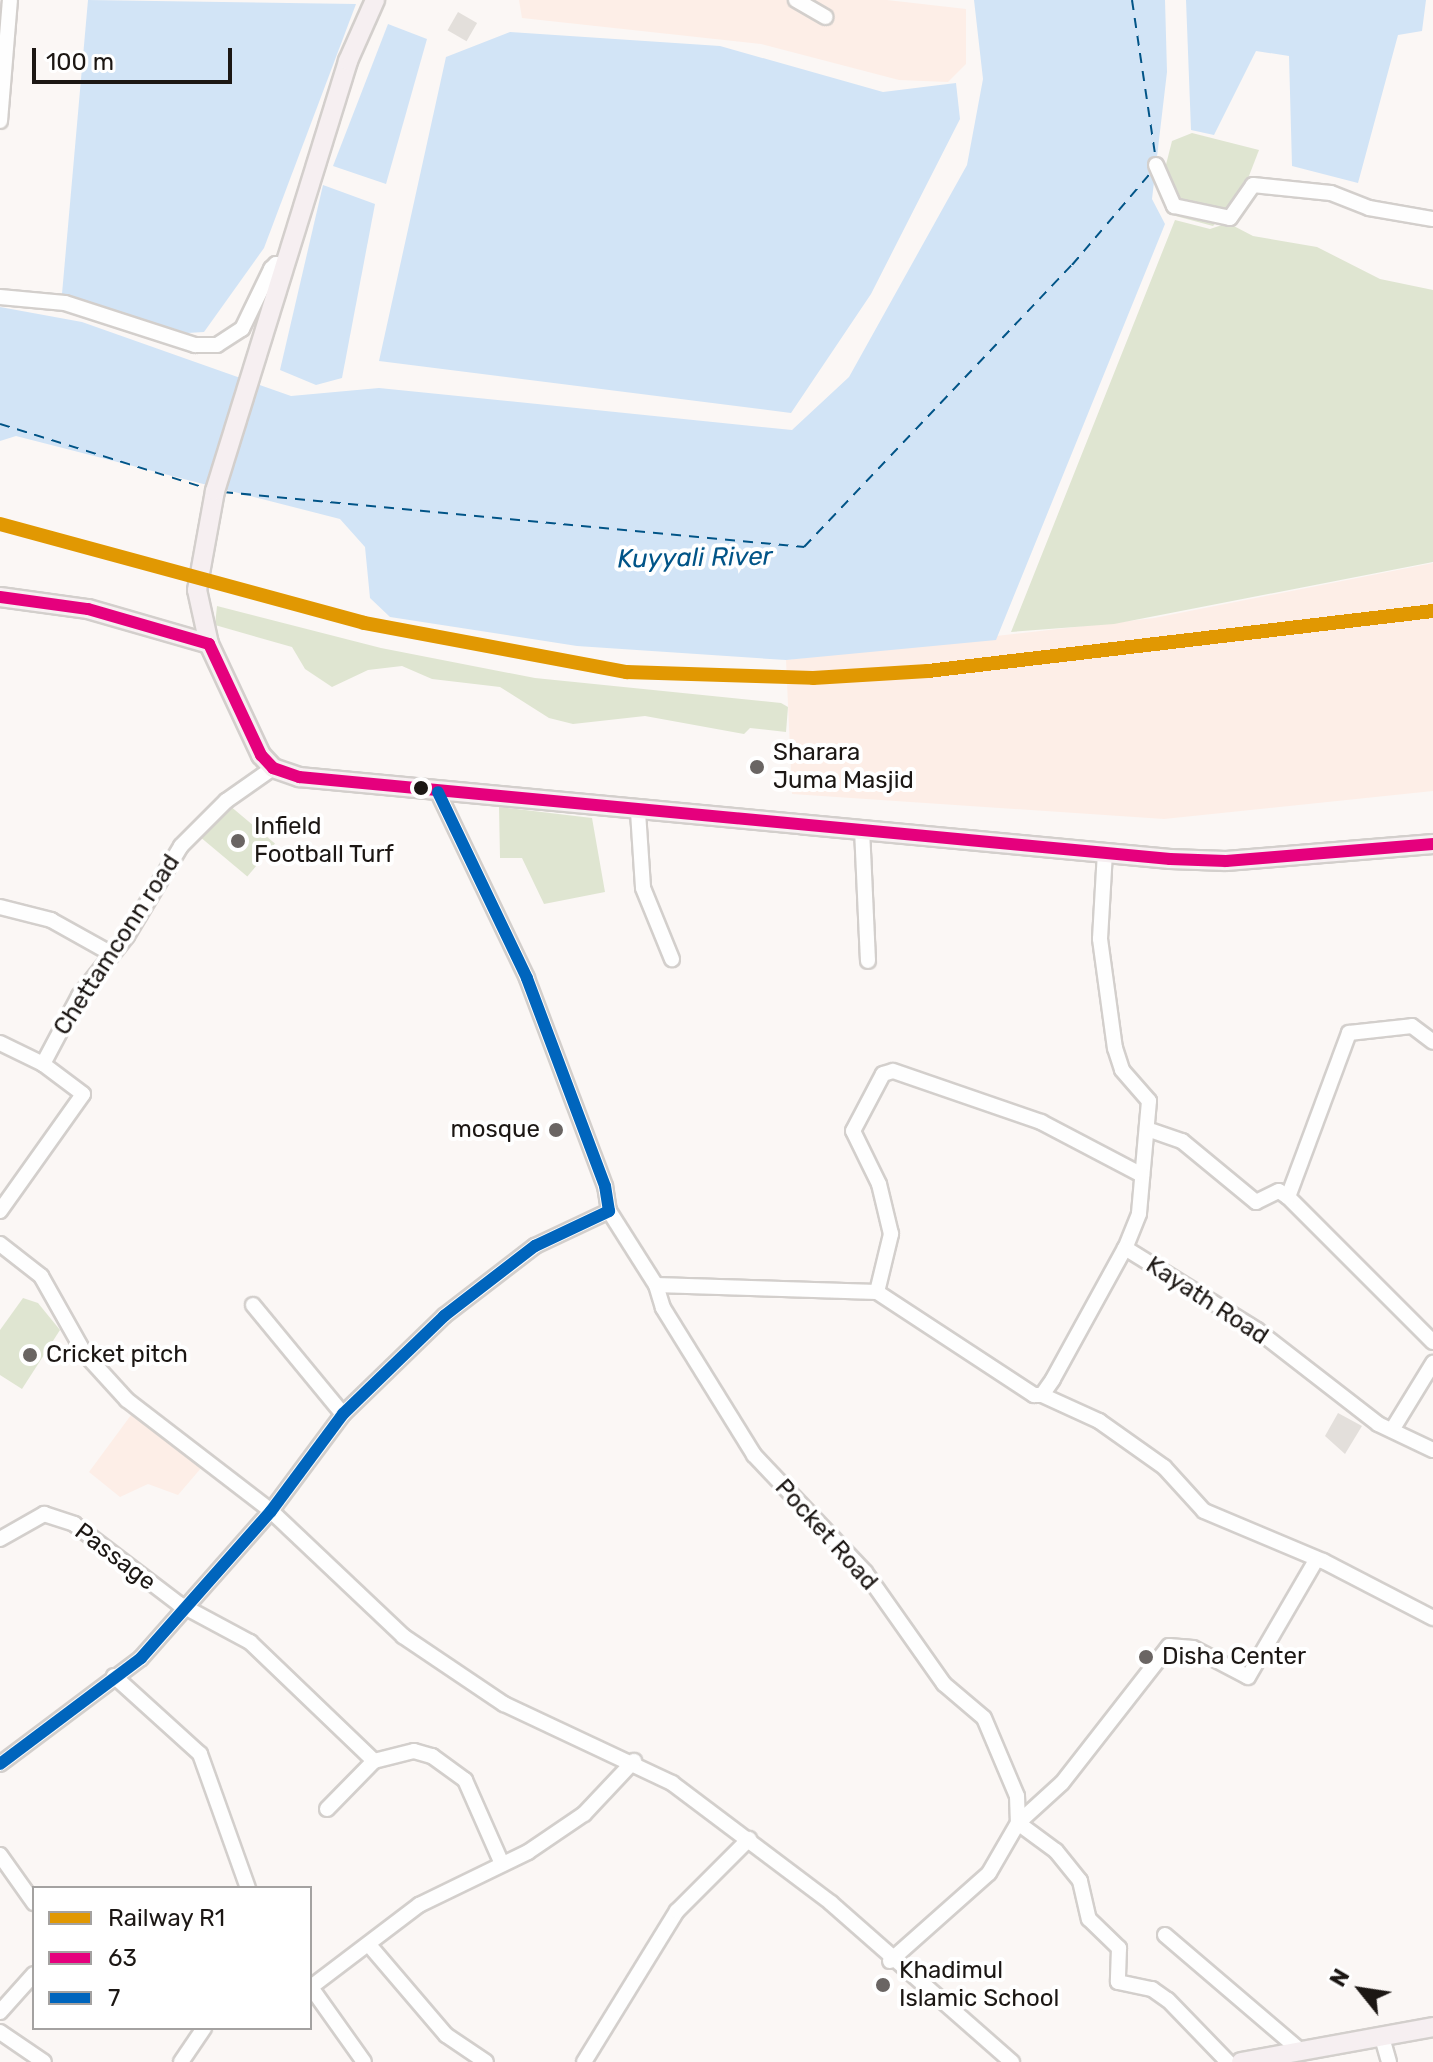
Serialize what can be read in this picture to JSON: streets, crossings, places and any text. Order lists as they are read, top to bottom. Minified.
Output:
{"streets":{"street":["Chettamconn road","Kayath Road","Pocket Road","Passage"]},"water":["Kuyyali River"],"places":["Sharara Juma Masjid","Infield Football Turf","mosque","Cricket pitch","Disha Center","Khadimul Islamic School"],"lines":["rail line R1","transit line 63","transit line 7"],"legend":["Railway R1","63","7"],"scale_bar":"100 m","north":"top left"}
